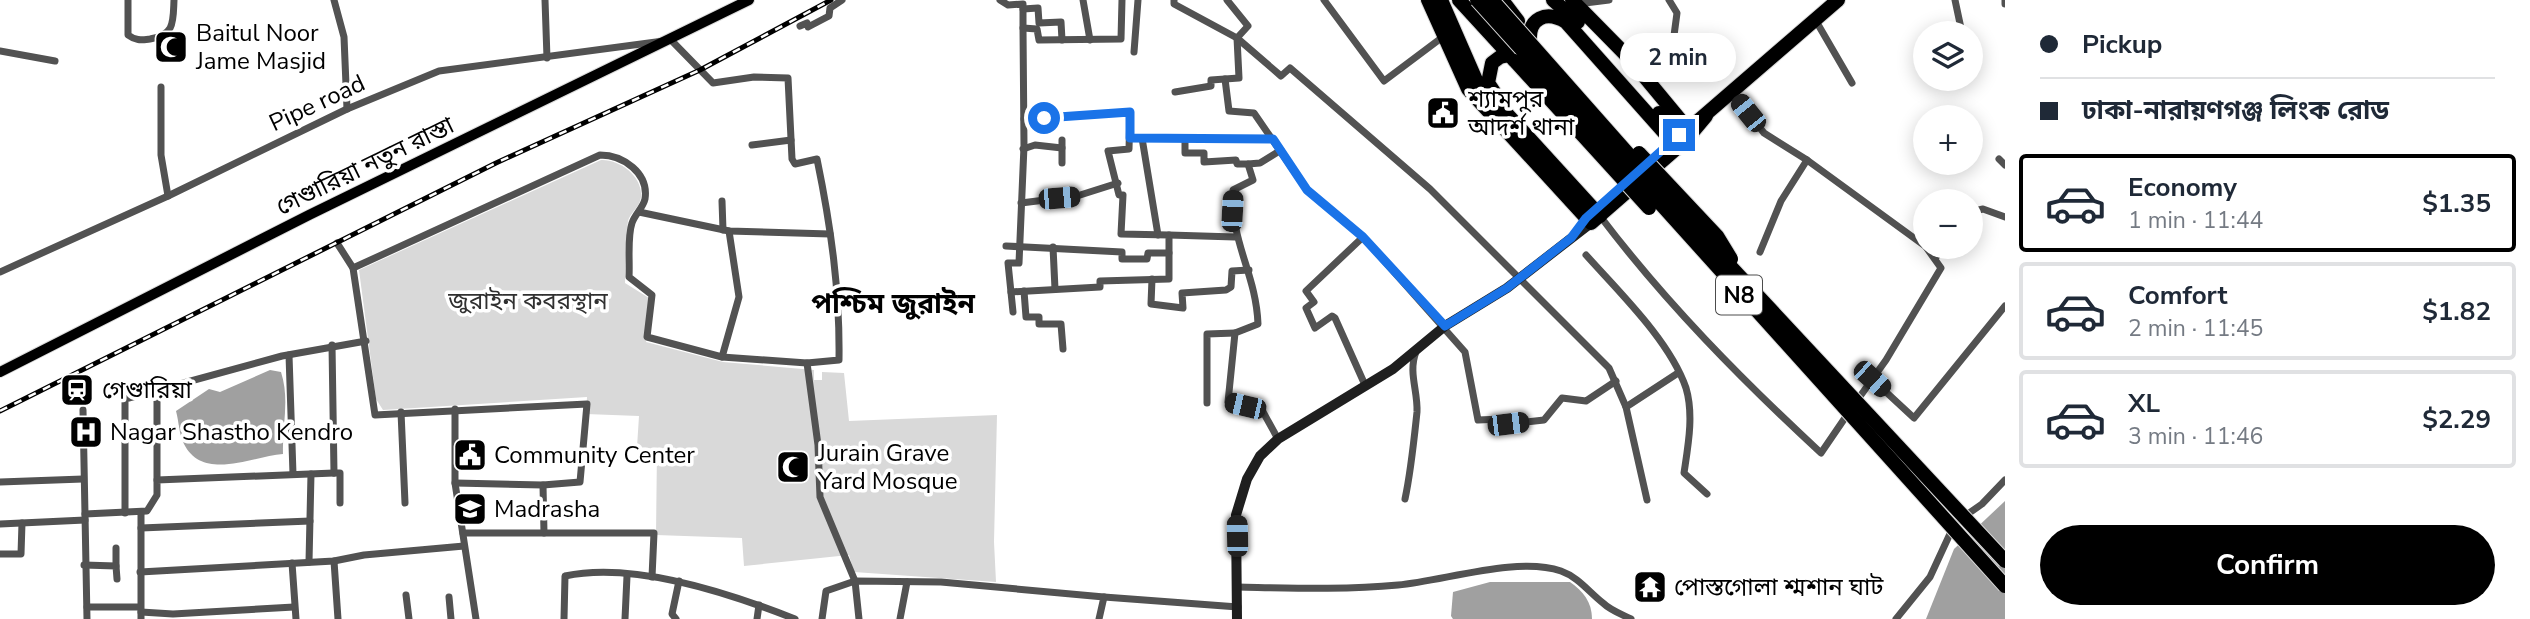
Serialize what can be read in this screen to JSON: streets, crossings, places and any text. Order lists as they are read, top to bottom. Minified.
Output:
{"streets":{"highway":["N8"],"main road":["গেণ্ডারিয়া নতুন রাস্তা"],"street":["Pipe road"]},"crossings":[["Pipe road","গেণ্ডারিয়া নতুন রাস্তা"]],"districts":["পশ্চিম জুরাইন"],"parks":["জুরাইন কবরস্থান"],"places":{"mosque":["Baitul Noor Jame Masjid","Jurain Grave Yard Mosque"],"public building":["শ্যামপুর আদর্শ থানা","Community Center"],"station":["গেণ্ডারিয়া"],"hospital":["Nagar Shastho Kendro"],"school or university":["Madrasha"],"temple":["পোস্তগোলা শ্মশান ঘাট"]},"page":{"banner":["Pickup","ঢাকা-নারায়ণগঞ্জ লিংক রোড"],"map_buttons":["+","−"],"bubble":"2 min","list":[{"name":"Economy","note":"1 min · 11:44","value":"$1.35"},{"name":"Comfort","note":"2 min · 11:45","value":"$1.82"},{"name":"XL","note":"3 min · 11:46","value":"$2.29"}],"buttons":"Confirm"}}
